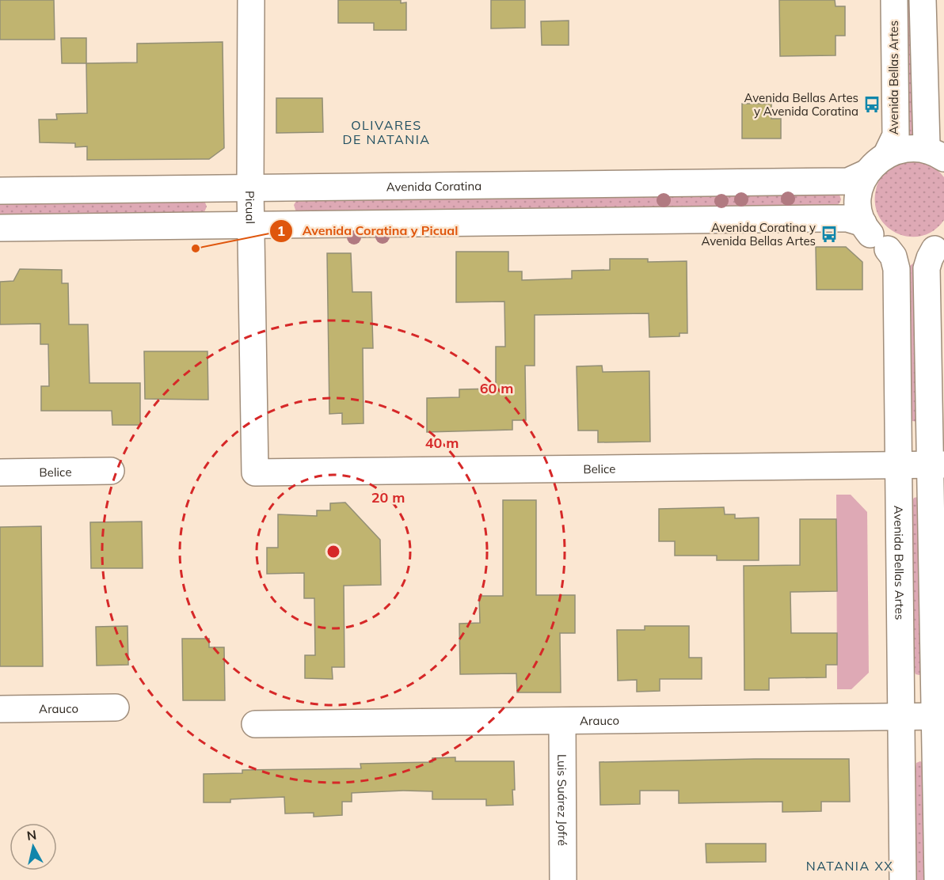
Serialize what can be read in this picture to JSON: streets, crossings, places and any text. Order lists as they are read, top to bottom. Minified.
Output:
{"streets":{"street":["Avenida Bellas Artes","Avenida Coratina","Picual","Belice","Arauco","Luis Suárez Jofré"]},"crossings":[["Avenida Bellas Artes","Belice"],["Avenida Bellas Artes","Arauco"],["Avenida Coratina","Picual"],["Picual","Belice"],["Arauco","Luis Suárez Jofré"]],"districts":["OLIVARES DE NATANIA","NATANIA XX"],"places":{"bus stop":["Avenida Bellas Artes y Avenida Coratina","Avenida Coratina y Avenida Bellas Artes"],"other":["Avenida Coratina y Picual"]},"north":"top","rings":["60 m","40 m","20 m"]}
